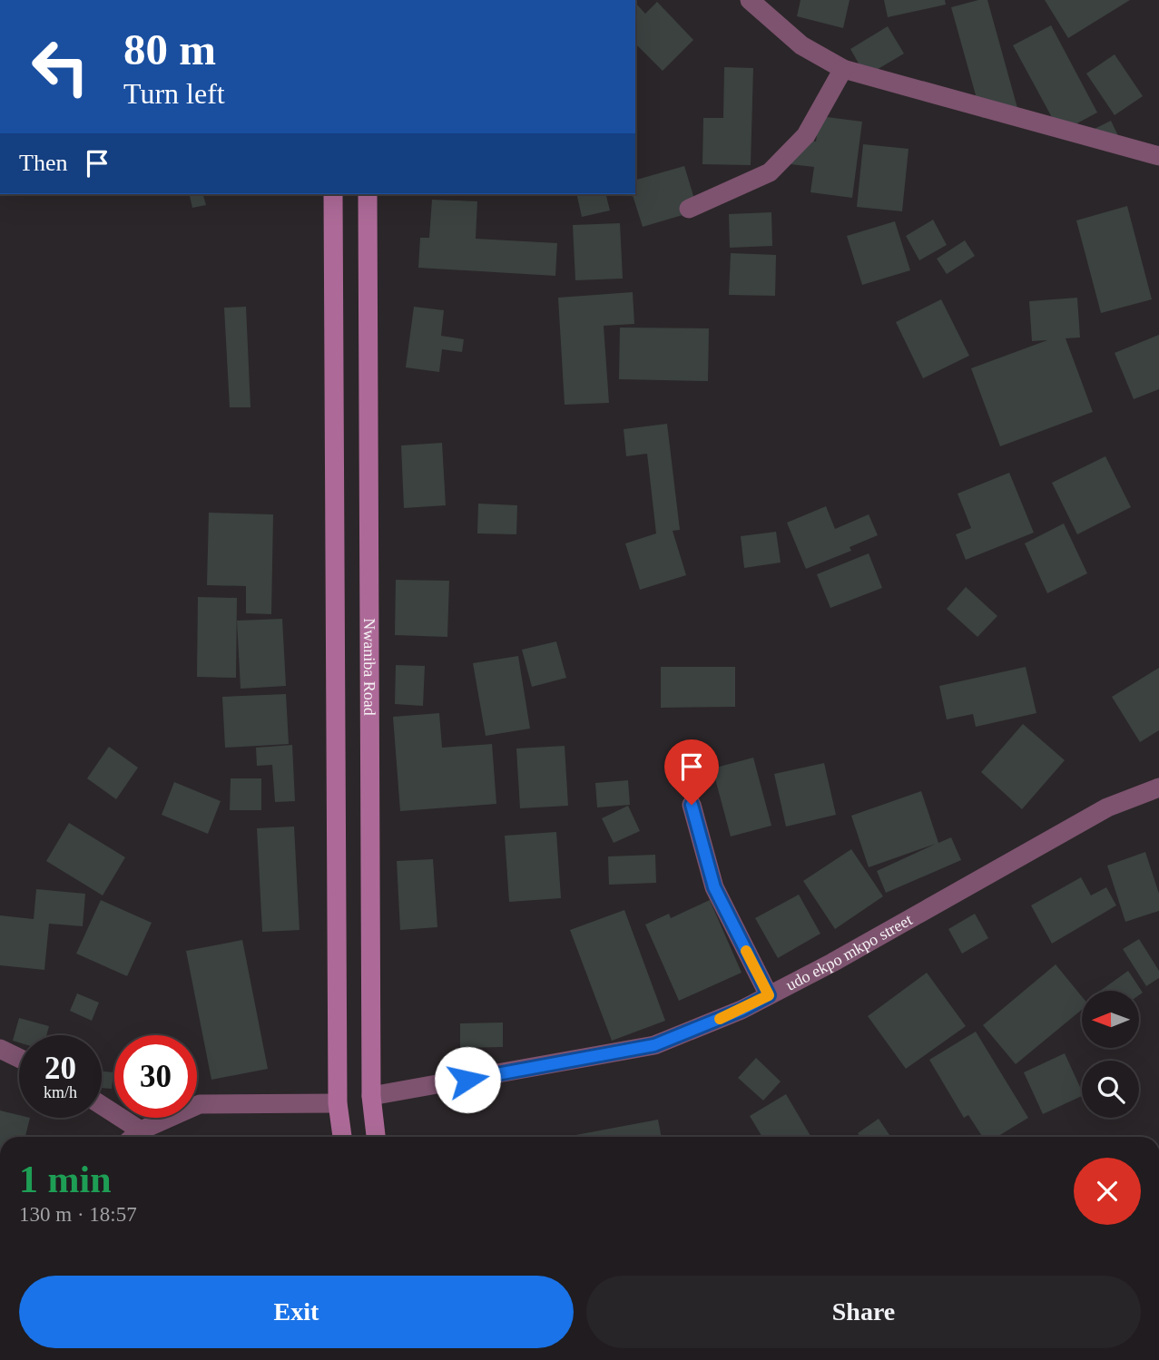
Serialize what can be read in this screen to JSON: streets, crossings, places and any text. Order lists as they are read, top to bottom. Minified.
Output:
{"streets":{"main road":["Nwaniba Road"],"street":["udo ekpo mkpo street"]},"crossings":[["Nwaniba Road","udo ekpo mkpo street"]],"north":"left","page":{"turn":["80 m","Turn left"],"then":"Then","speed":"20 km/h","limit":"30","heading":["1 min","130 m · 18:57"],"buttons":["Exit","Share"]}}
